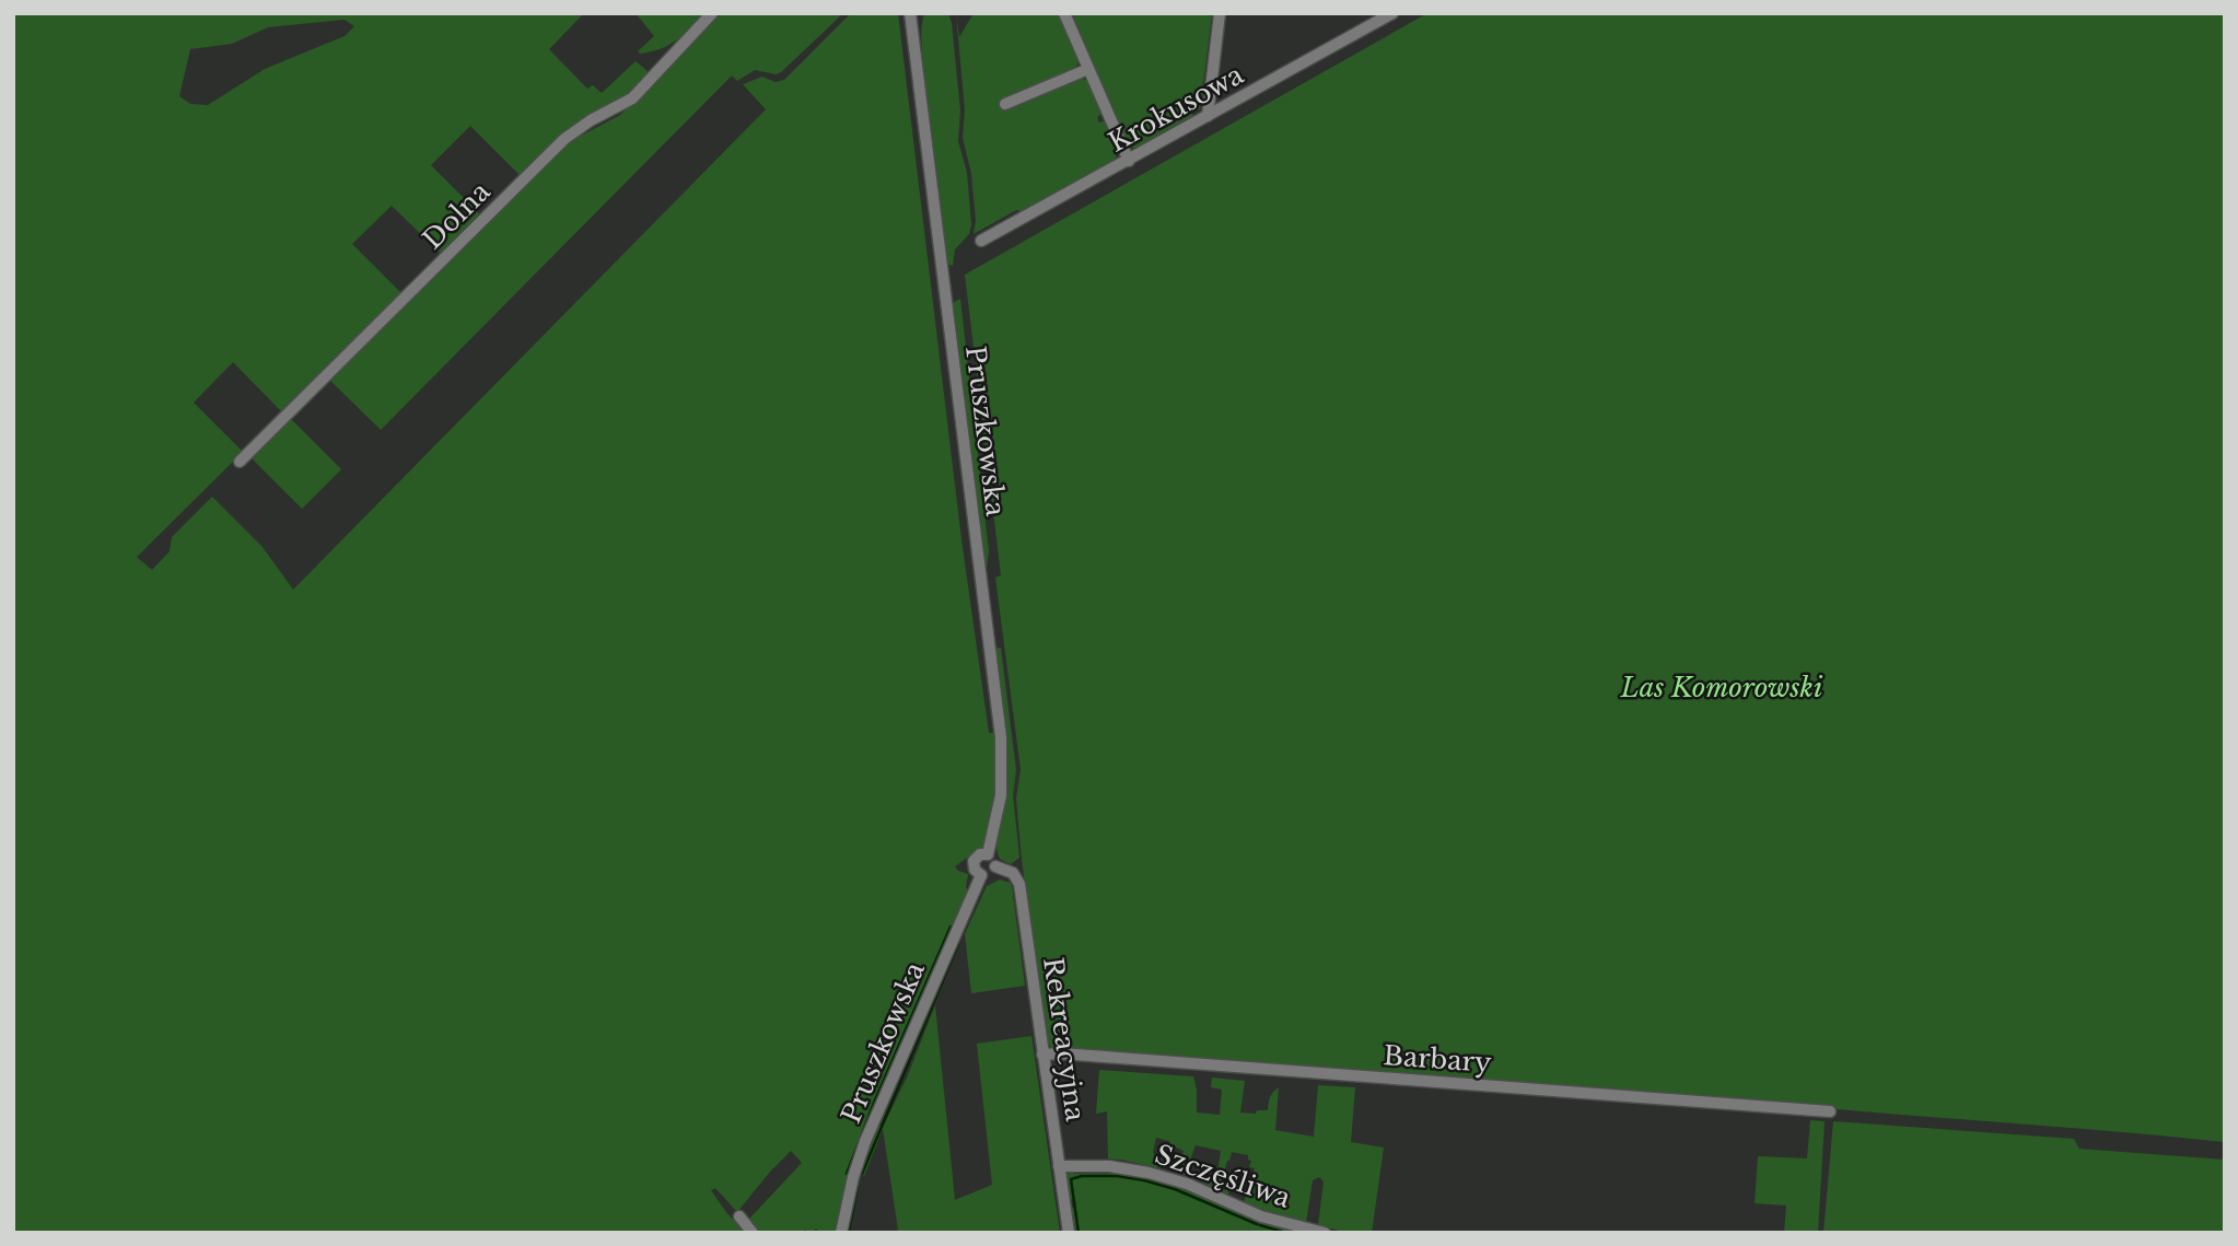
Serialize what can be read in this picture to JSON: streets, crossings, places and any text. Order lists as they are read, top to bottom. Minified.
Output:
{"streets":{"street":["Krokusowa","Dolna","Pruszkowska","Rekreacyjna","Barbary","Szczęśliwa"]},"crossings":[["Pruszkowska","Rekreacyjna"],["Rekreacyjna","Barbary"],["Rekreacyjna","Szczęśliwa"]],"parks":["Las Komorowski"]}
